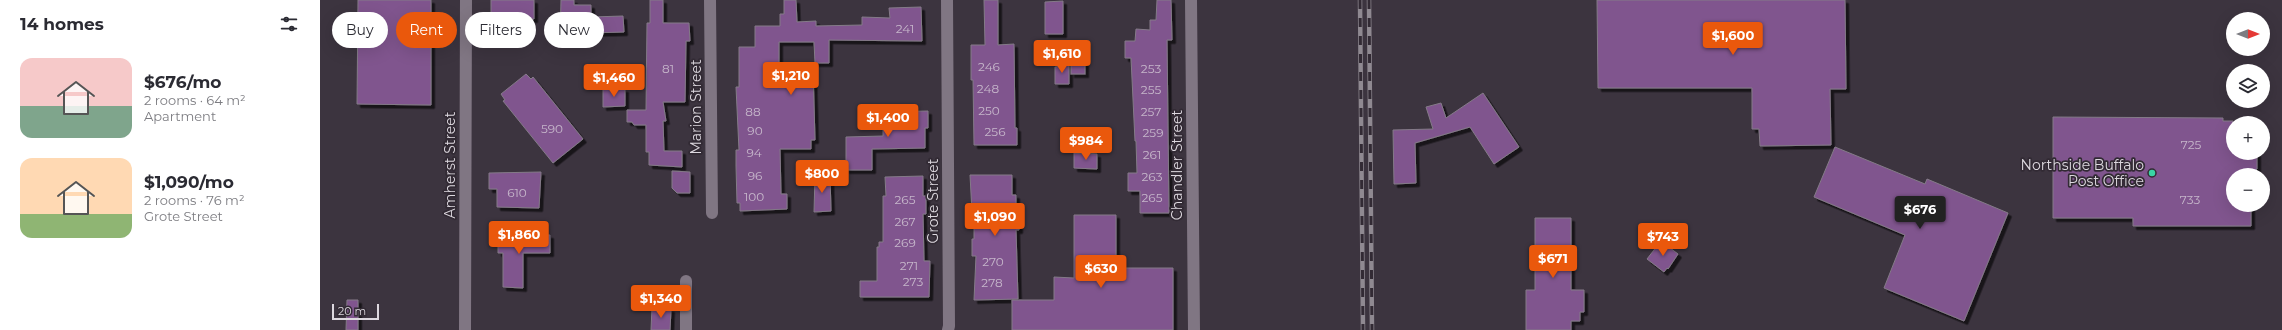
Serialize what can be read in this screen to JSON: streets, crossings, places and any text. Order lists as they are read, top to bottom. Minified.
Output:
{"streets":{"street":["Marion Street","Amherst Street","Chandler Street","Grote Street"]},"places":["Northside Buffalo Post Office"],"house_numbers":["241","246","81","253","248","255","250","88","257","590","90","256","259","725","94","261","96","263","610","100","265","265","733","267","269","270","271","273","278"],"scale_bar":"20 m","north":"right","page":{"heading":"14 homes","map_buttons":["+","−"],"chip":["Buy","Rent","Filters","New"],"price":["$1,600","$1,610","$1,210","$1,460","$1,400","$984","$800","$676","$1,090","$1,860","$743","$671","$630","$1,340"],"list":[{"name":"$676/mo","note":"2 rooms · 64 m² · Apartment"},{"name":"$1,090/mo","note":"2 rooms · 76 m² · Grote Street"}],"scale":"20 m"}}
